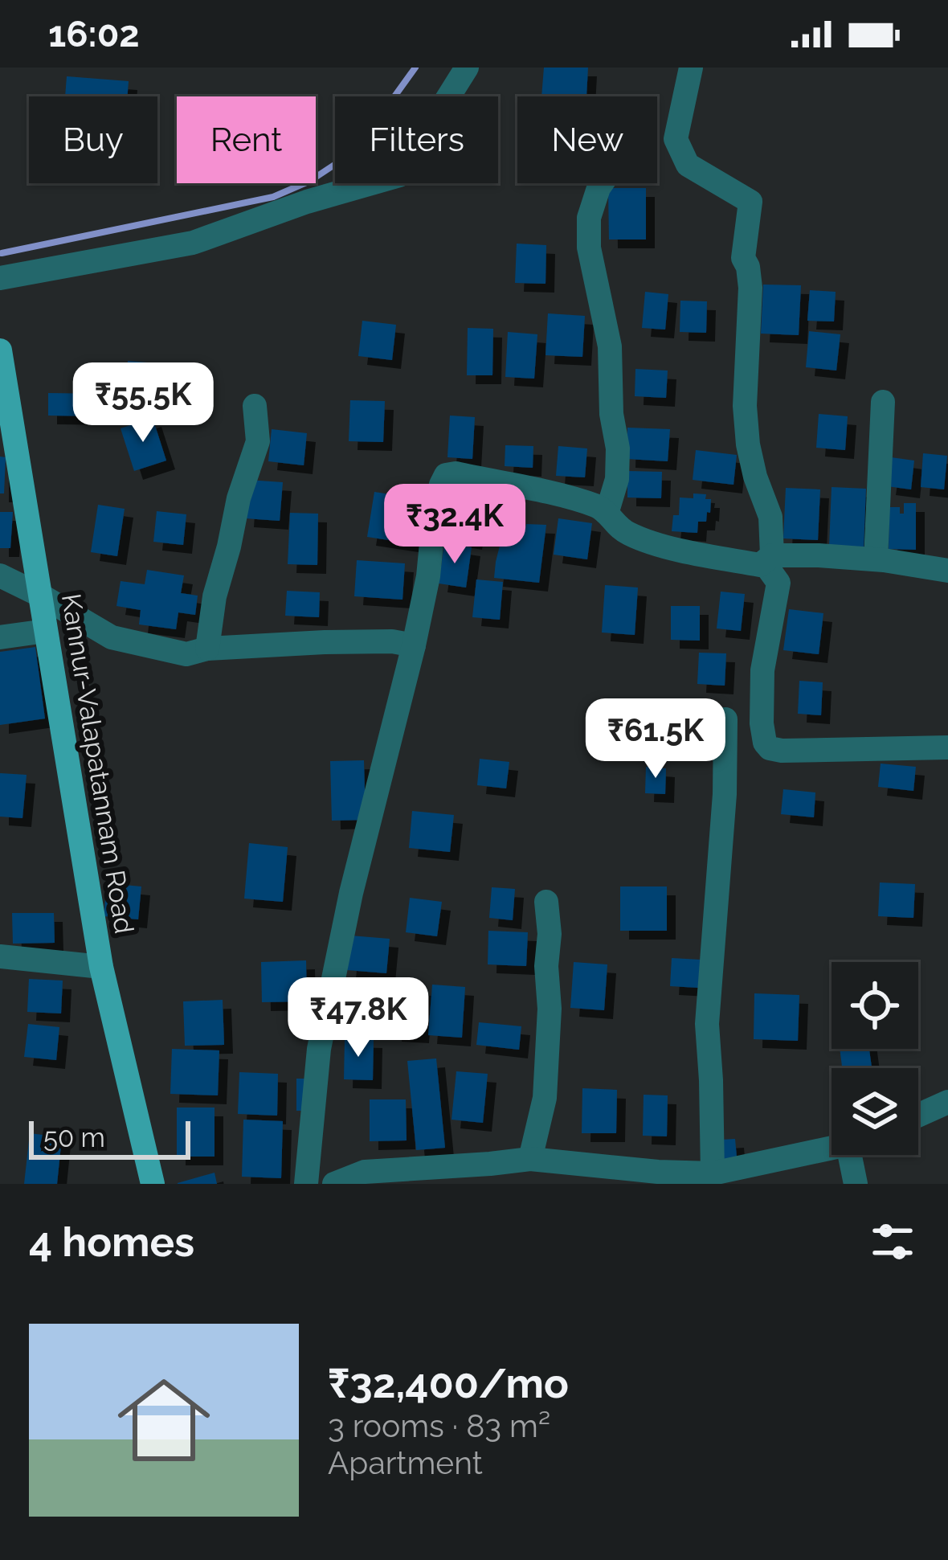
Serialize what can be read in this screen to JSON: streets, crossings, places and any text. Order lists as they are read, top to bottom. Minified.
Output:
{"streets":{"main road":["Kannur-Valapatannam Road"]},"scale_bar":"50 m","page":{"status":"16:02","chip":["Buy","Rent","Filters","New"],"price":["₹55.5K","₹32.4K","₹61.5K","₹47.8K"],"scale":"50 m","heading":"4 homes","list":[{"name":"₹32,400/mo","note":"3 rooms · 83 m² · Apartment"}]}}
